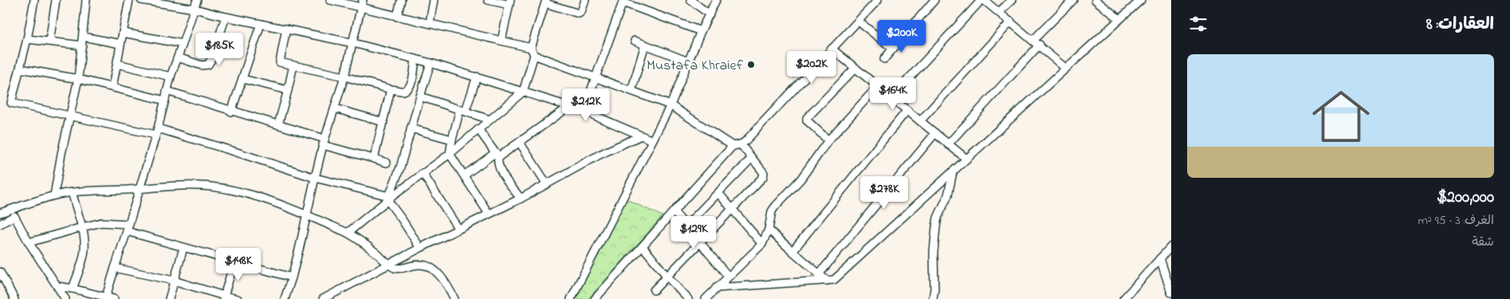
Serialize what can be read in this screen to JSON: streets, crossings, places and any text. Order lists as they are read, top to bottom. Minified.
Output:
{"places":["Mustafa Khraief"],"page":{"heading":"العقارات: 8","price":["$200K","$185K","$202K","$164K","$212K","$278K","$129K","$148K"],"list":[{"name":"$200,000","note":"الغرف: 3 · 95 m² · شقة"}]}}
